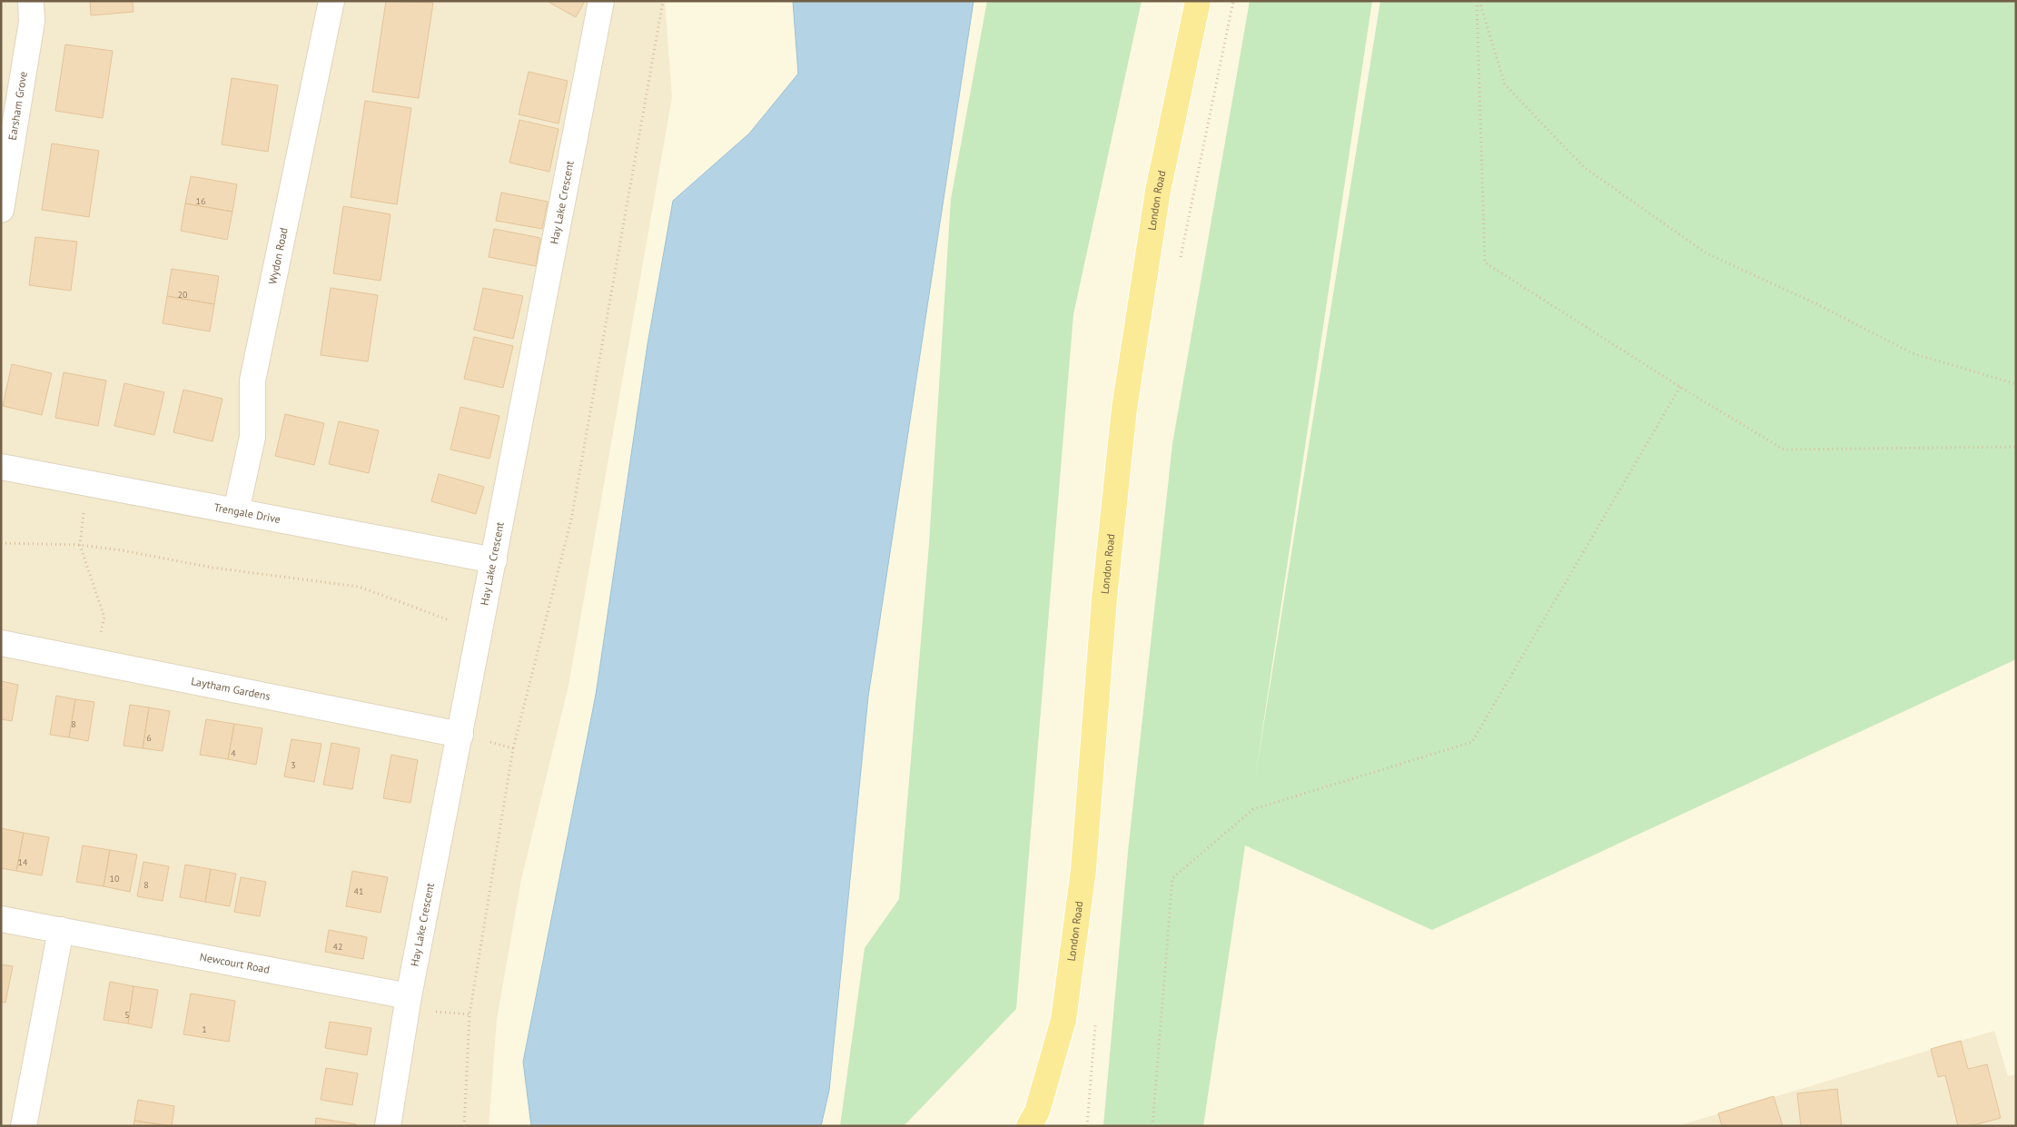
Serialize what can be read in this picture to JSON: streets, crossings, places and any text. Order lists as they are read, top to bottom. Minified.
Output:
{"streets":{"main road":["London Road"],"street":["Earsham Grove","Hay Lake Crescent","Wydon Road","Trengale Drive","Laytham Gardens","Newcourt Road"]},"crossings":[["Hay Lake Crescent","Trengale Drive"],["Hay Lake Crescent","Laytham Gardens"],["Hay Lake Crescent","Newcourt Road"],["Wydon Road","Trengale Drive"]],"house_numbers":["16","20","8","6","4","3","14","10","8","41","42","5","1"]}
